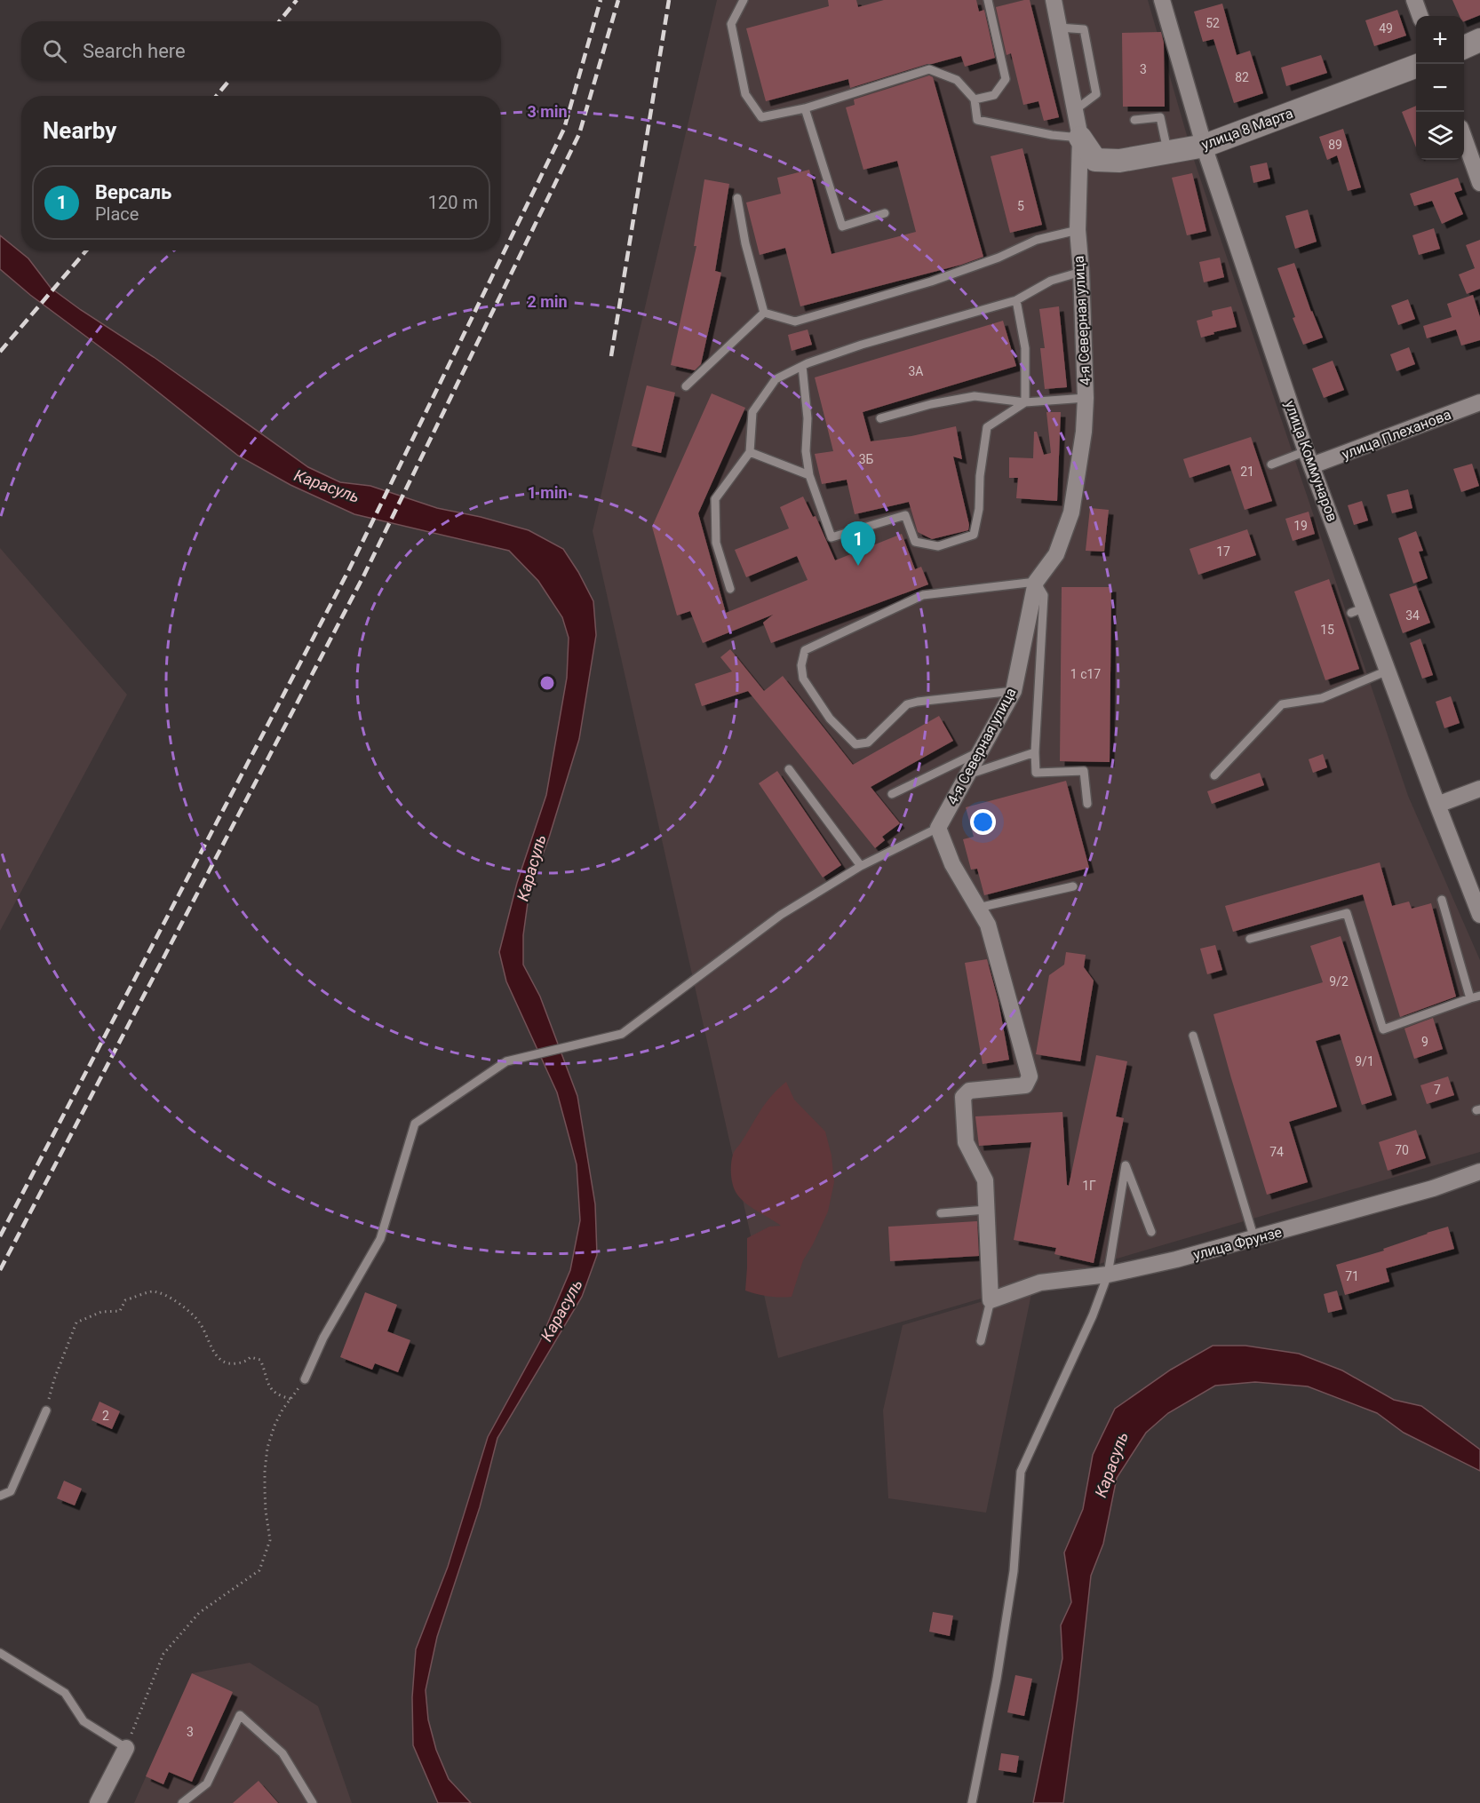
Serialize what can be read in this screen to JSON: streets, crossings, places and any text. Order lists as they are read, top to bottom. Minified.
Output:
{"streets":{"street":["улица 8 Марта","4-я Северная улица","улица Плеханова","улица Коммунаров","улица Фрунзе"]},"crossings":[["улица 8 Марта","улица Коммунаров"],["улица Плеханова","улица Коммунаров"]],"water":["Карасуль"],"house_numbers":["52","49","3","82","89","5","3А","3Б","21","19","17","34","15","1 с17","9/2","9","9/1","7","70","74","1Г","71","2","3"],"page":{"map_buttons":["+","−"],"search":"Search here","heading":"Nearby","list":[{"mark":"1","name":"Версаль","note":"Place","value":"120 m"}],"pins":"1"},"rings":["3 min","2 min","1 min"]}
